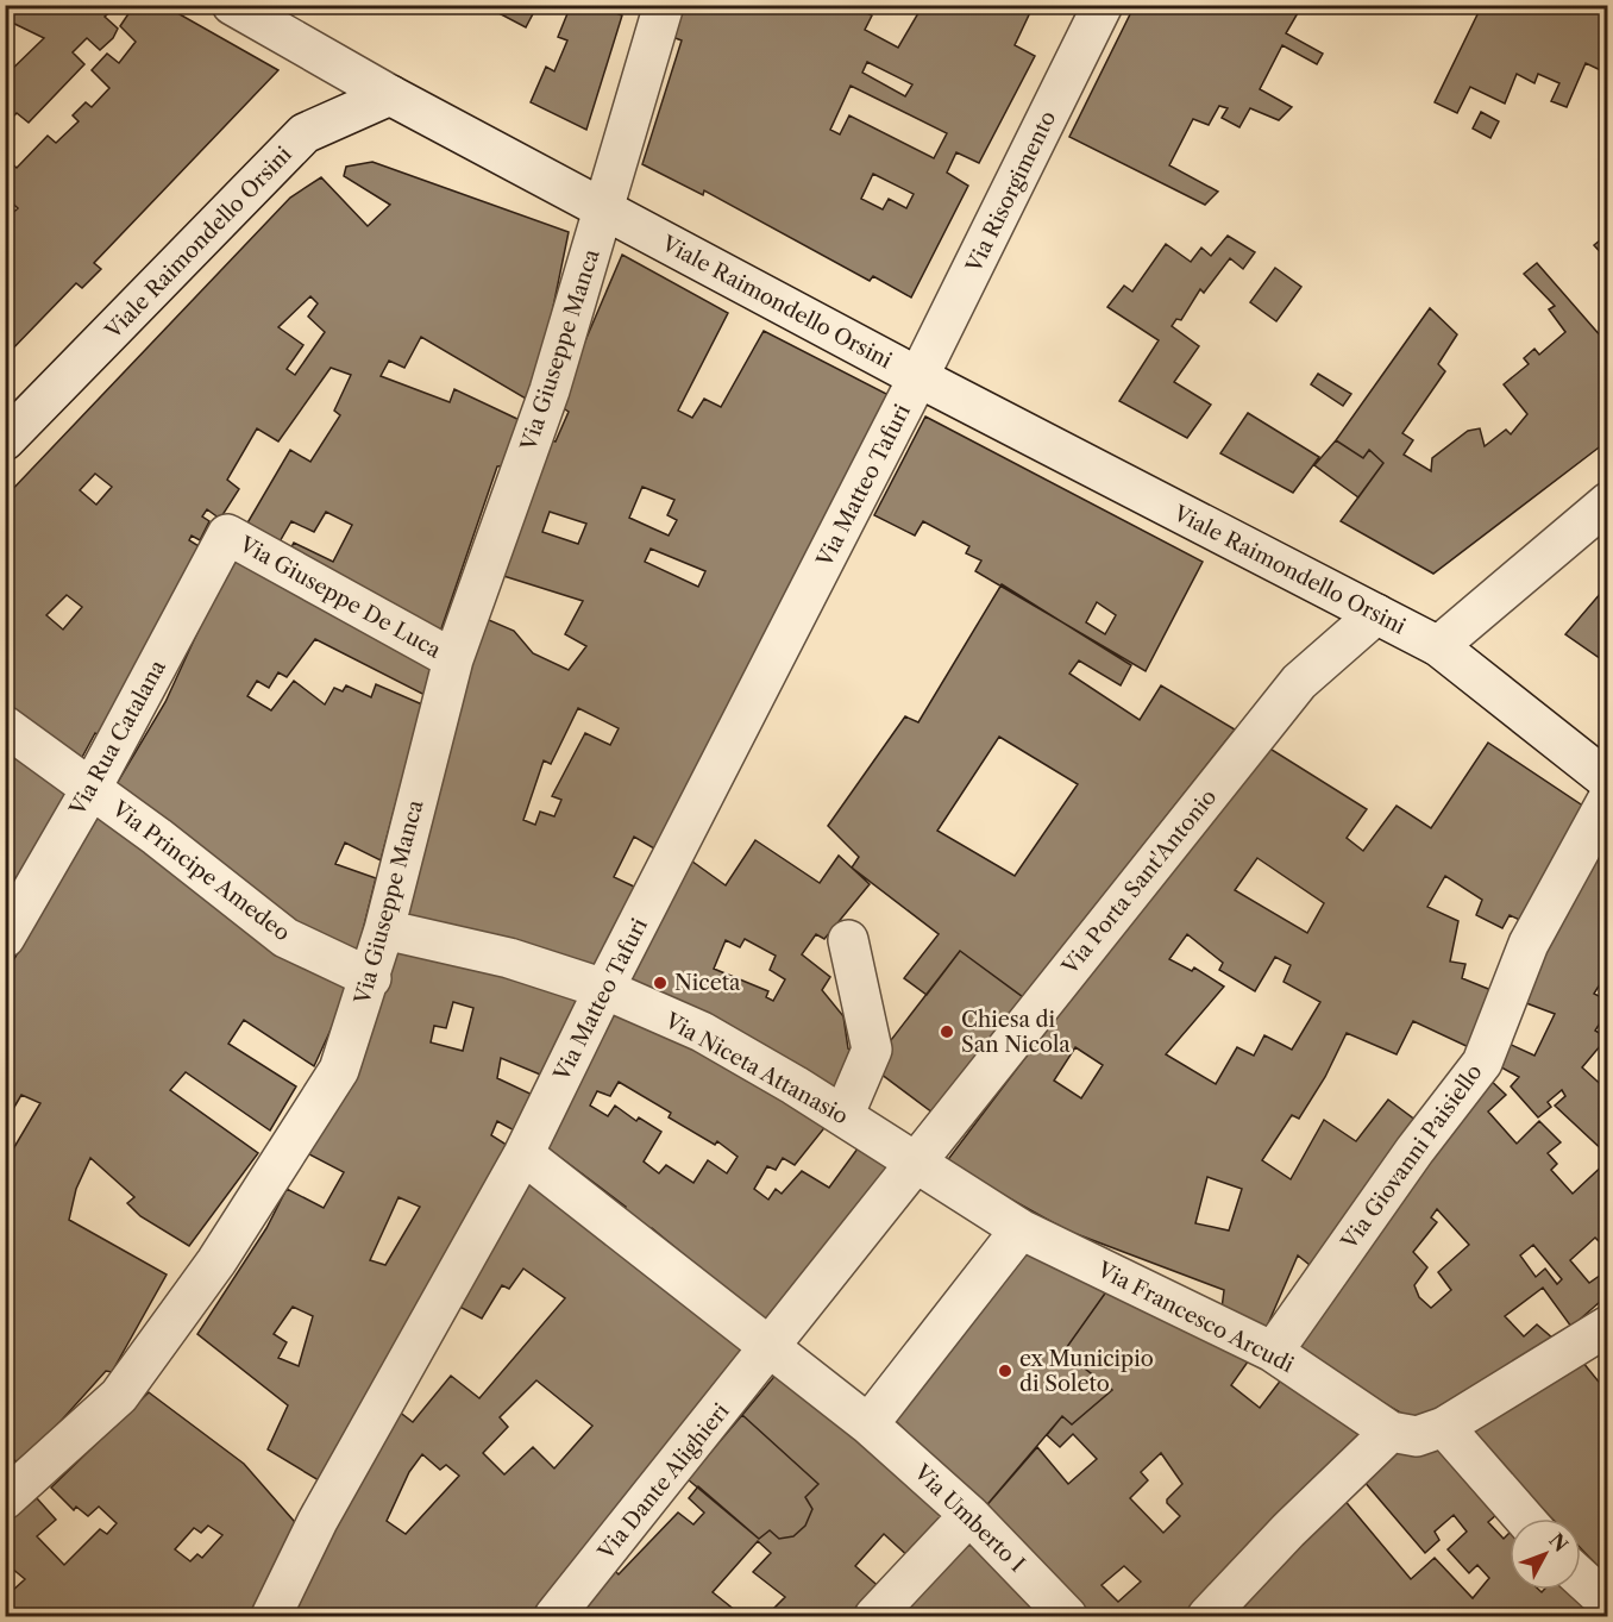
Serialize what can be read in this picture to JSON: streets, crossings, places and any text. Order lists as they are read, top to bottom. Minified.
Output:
{"streets":{"street":["Via Risorgimento","Viale Raimondello Orsini","Via Giuseppe Manca","Via Matteo Tafuri","Via Giuseppe De Luca","Via Rua Catalana","Via Principe Amedeo","Via Porta Sant'Antonio","Via Niceta Attanasio","Via Giovanni Paisiello","Via Francesco Arcudi","Via Dante Alighieri","Via Umberto I"]},"crossings":[["Via Risorgimento","Viale Raimondello Orsini"],["Via Risorgimento","Via Matteo Tafuri"],["Viale Raimondello Orsini","Via Giuseppe Manca"],["Viale Raimondello Orsini","Via Matteo Tafuri"],["Viale Raimondello Orsini","Via Porta Sant'Antonio"],["Via Giuseppe Manca","Via Giuseppe De Luca"],["Via Giuseppe Manca","Via Principe Amedeo"],["Via Giuseppe Manca","Via Niceta Attanasio"],["Via Matteo Tafuri","Via Niceta Attanasio"],["Via Matteo Tafuri","Via Umberto I"],["Via Giuseppe De Luca","Via Rua Catalana"],["Via Rua Catalana","Via Principe Amedeo"],["Via Porta Sant'Antonio","Via Niceta Attanasio"],["Via Porta Sant'Antonio","Via Dante Alighieri"],["Via Porta Sant'Antonio","Via Umberto I"],["Via Niceta Attanasio","Via Francesco Arcudi"],["Via Giovanni Paisiello","Via Francesco Arcudi"],["Via Dante Alighieri","Via Umberto I"]],"places":["Niceta","Chiesa di San Nicola","ex Municipio di Soleto"],"north":"top right"}
